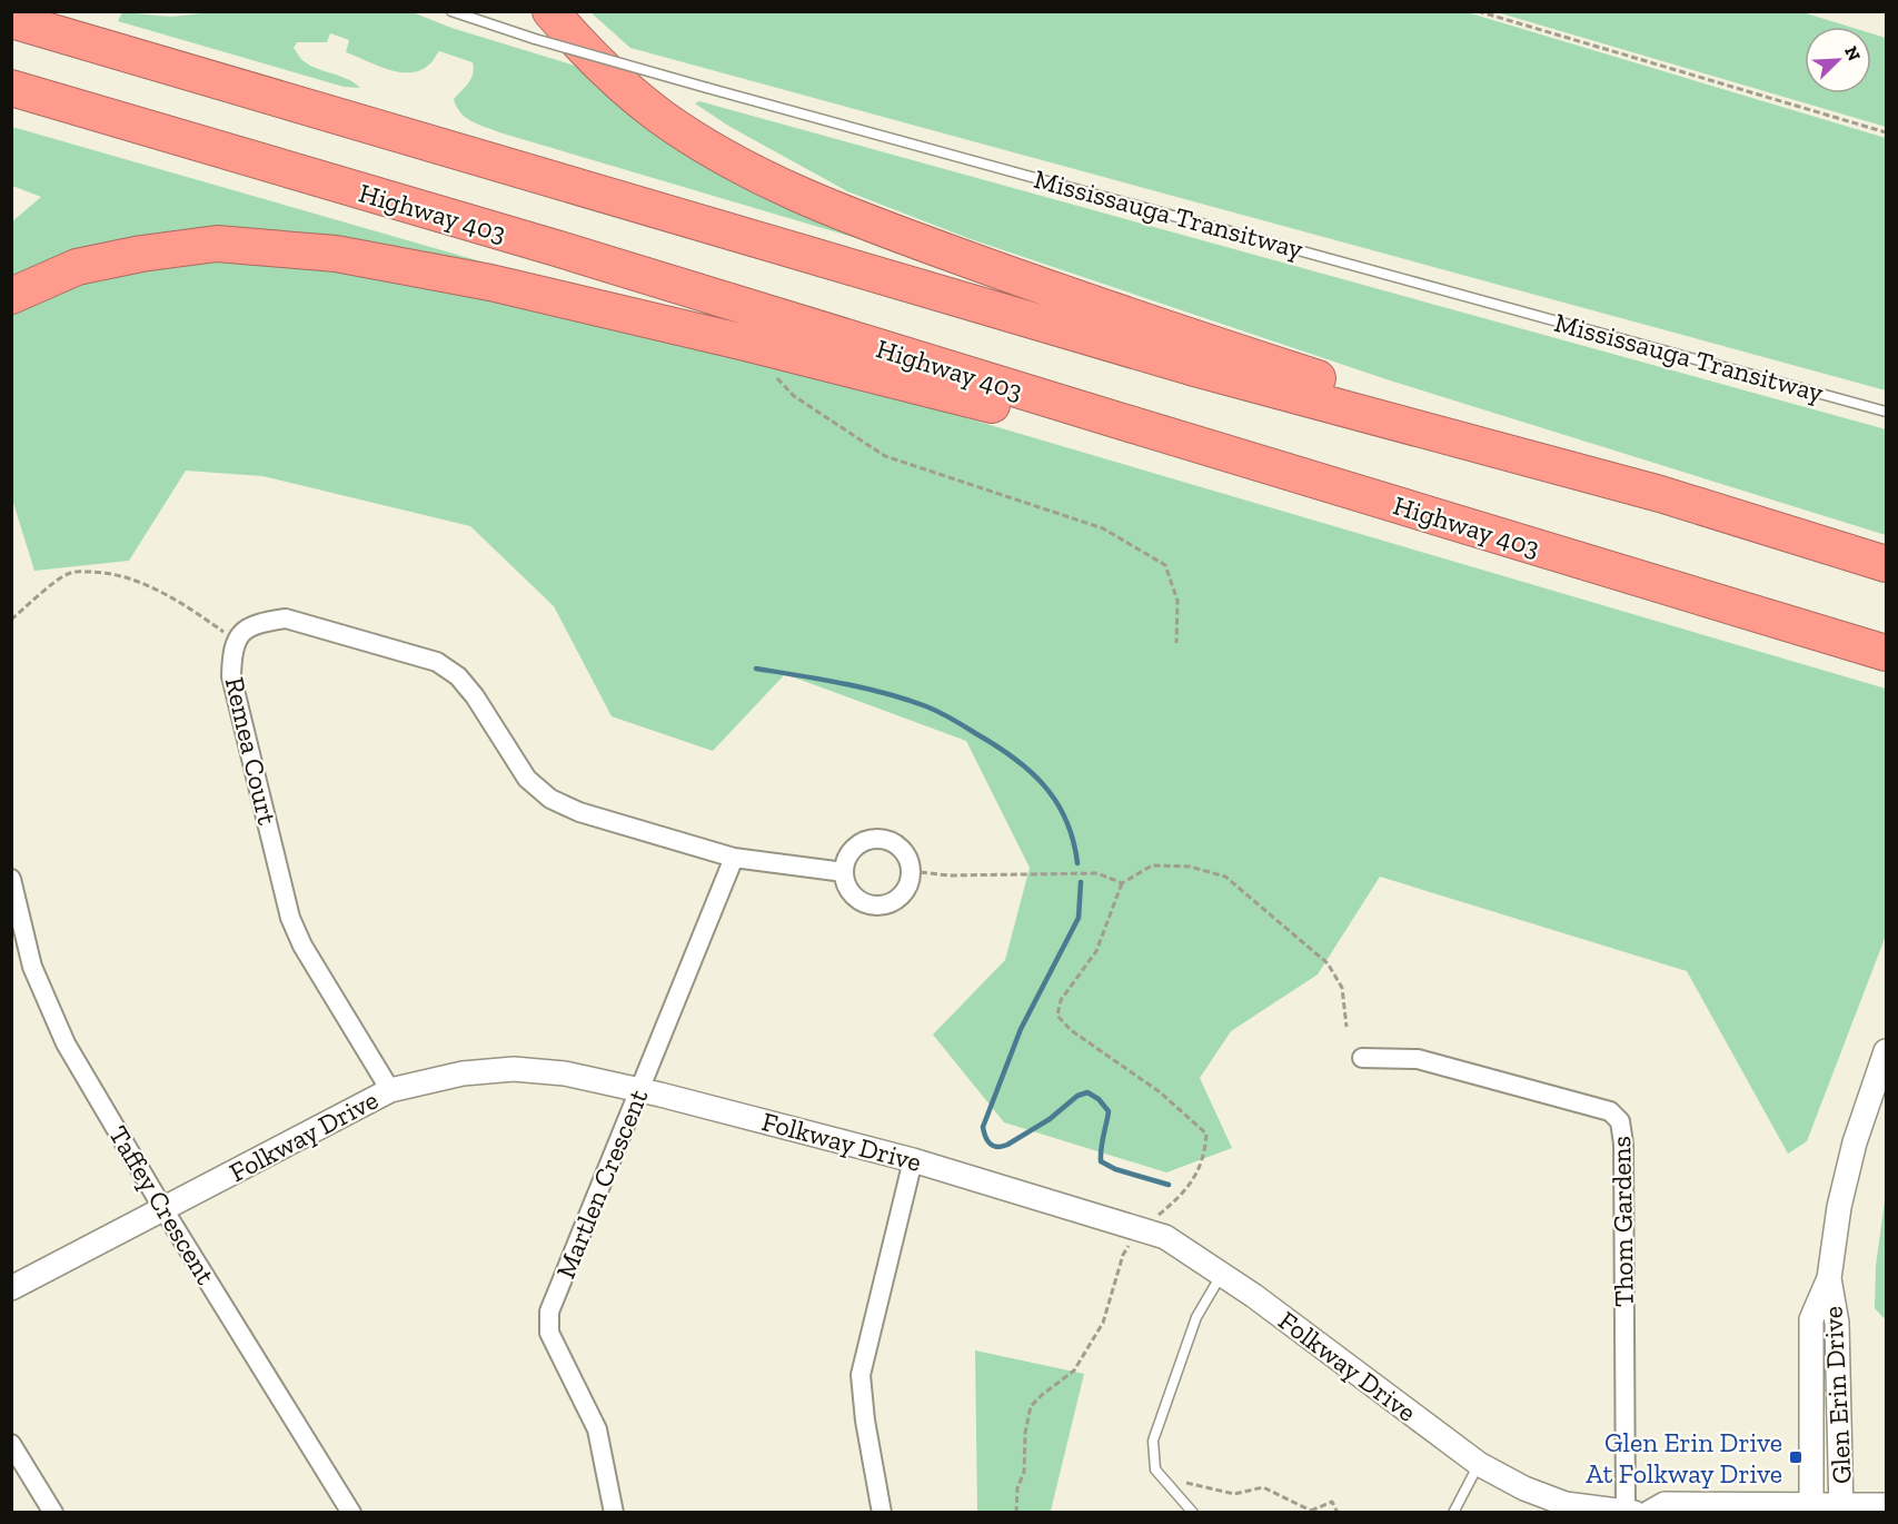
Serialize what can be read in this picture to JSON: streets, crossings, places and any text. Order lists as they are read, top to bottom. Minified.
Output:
{"streets":{"highway":["Highway 403"],"street":["Remea Court","Folkway Drive","Martlen Crescent","Taffey Crescent","Thom Gardens","Glen Erin Drive"],"lane":["Mississauga Transitway"]},"crossings":[["Remea Court","Folkway Drive"],["Remea Court","Martlen Crescent"],["Folkway Drive","Martlen Crescent"],["Folkway Drive","Taffey Crescent"],["Folkway Drive","Thom Gardens"]],"places":{"transit":["Glen Erin Drive At Folkway Drive"]},"north":"top right"}
